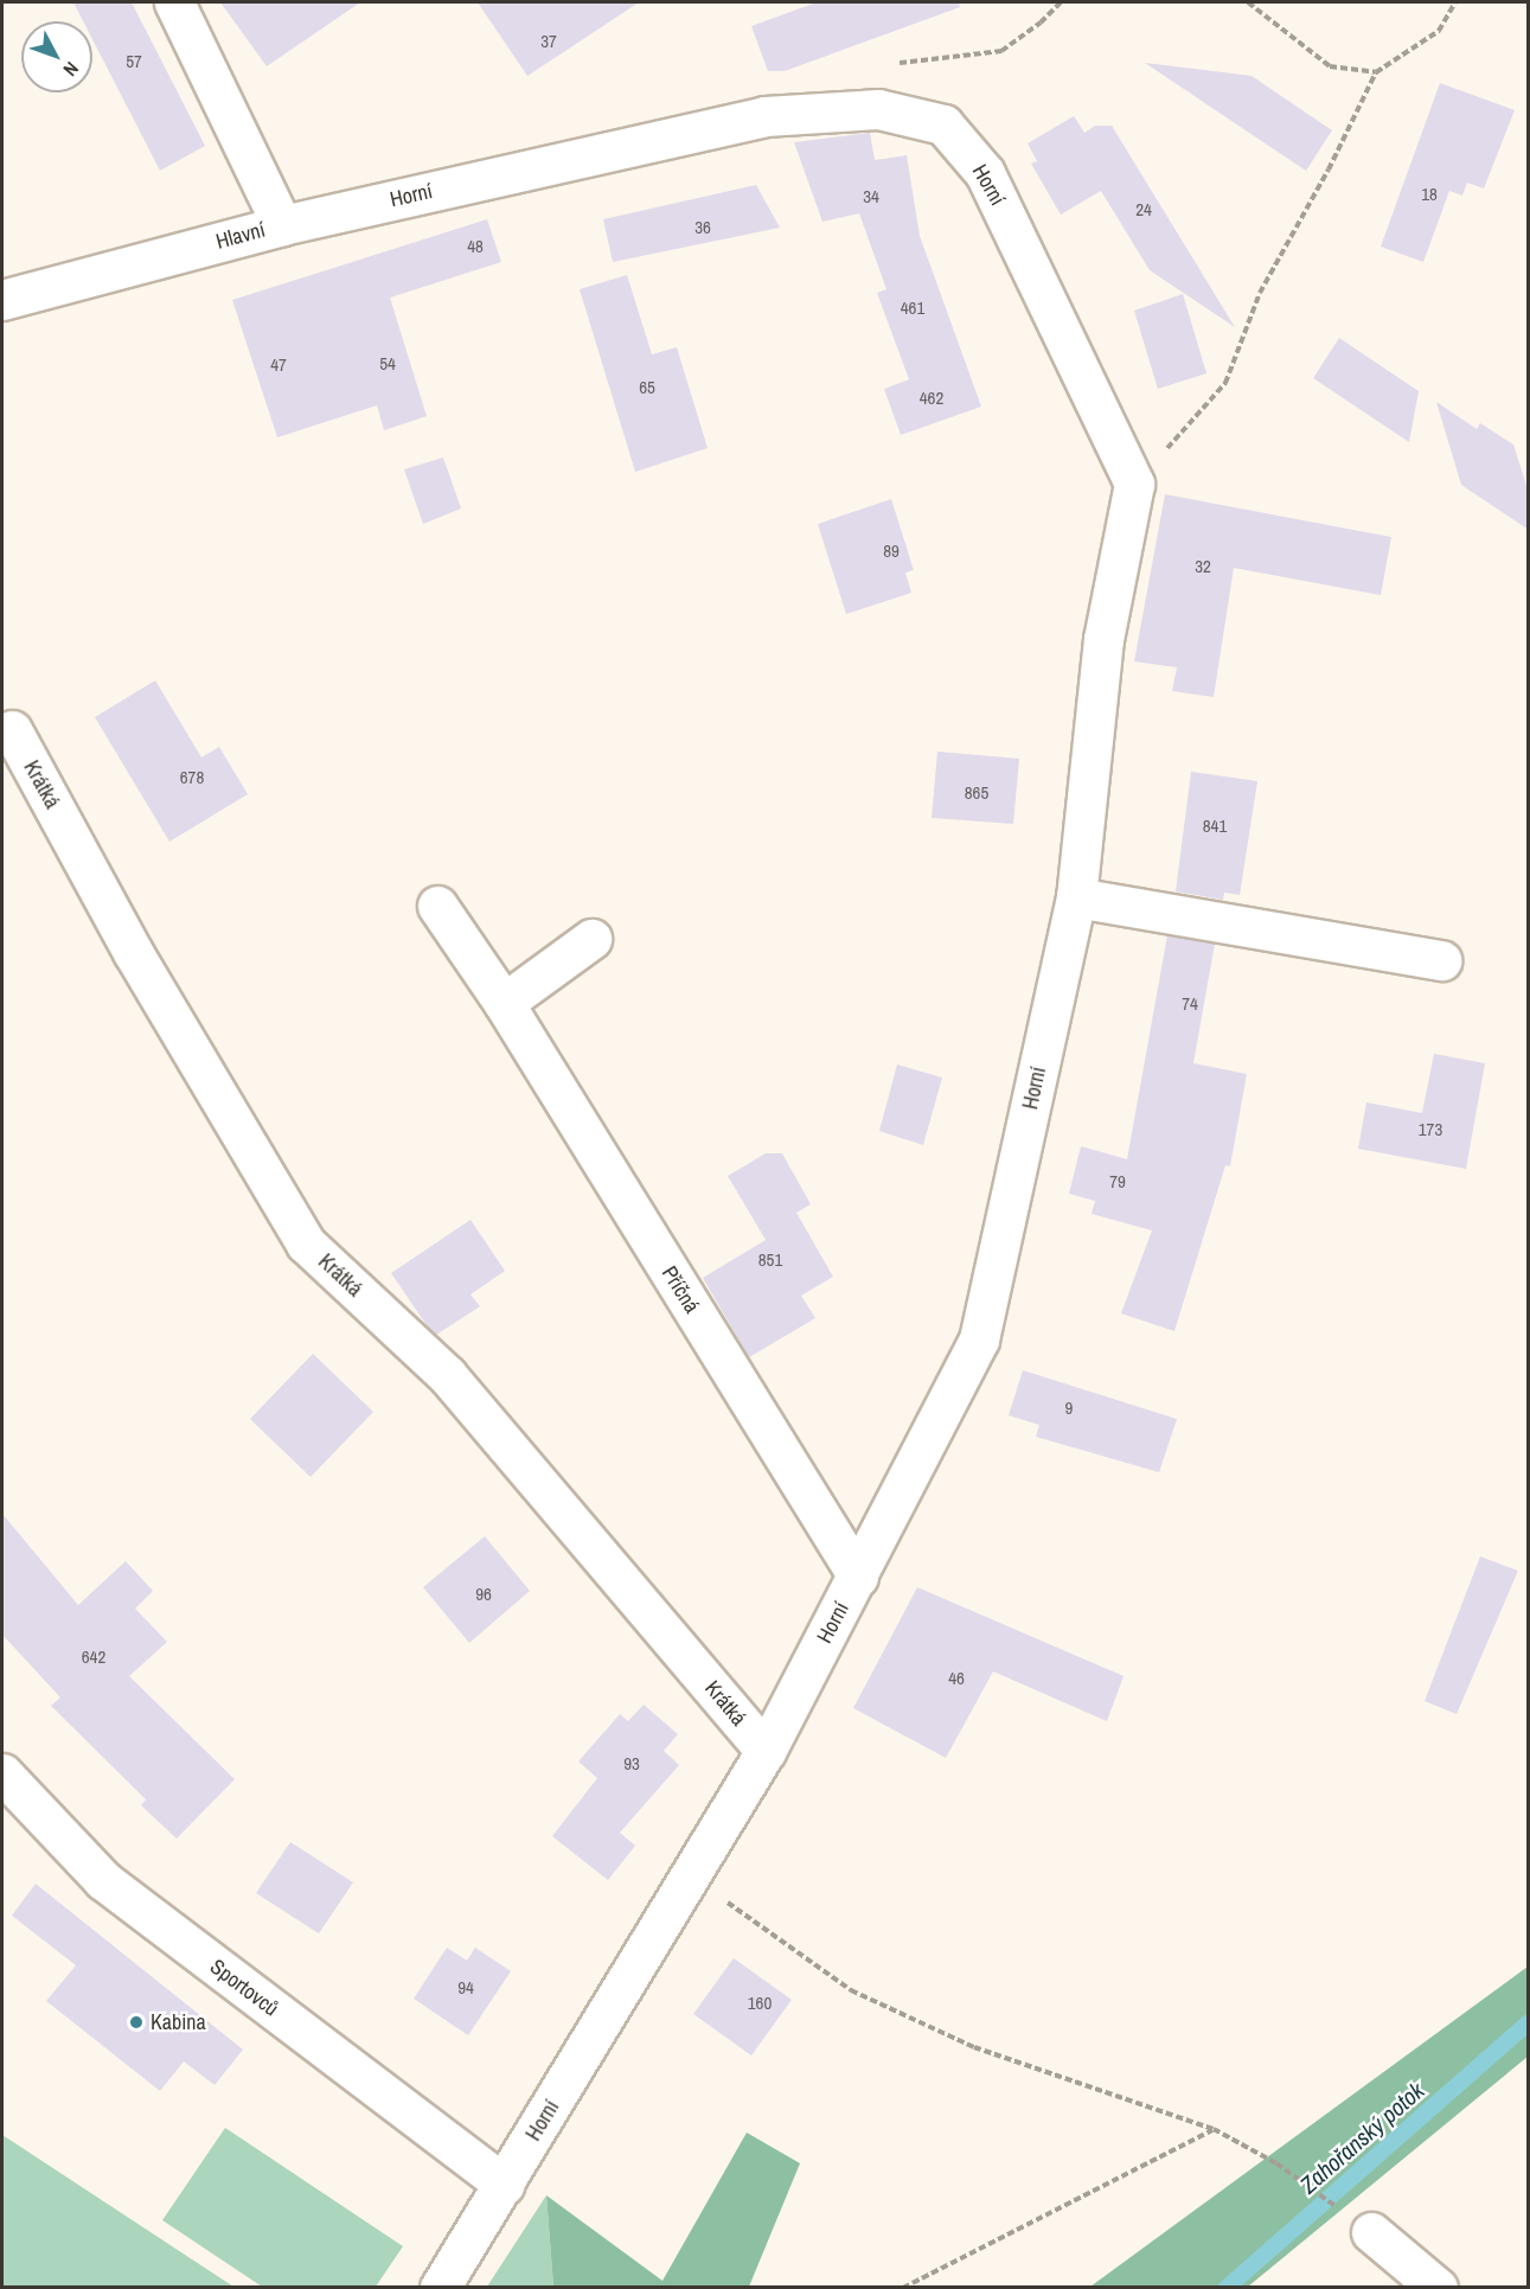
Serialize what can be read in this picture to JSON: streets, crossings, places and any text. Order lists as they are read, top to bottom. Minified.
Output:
{"streets":{"street":["Horní","Hlavní","Krátká","Příčná","Sportovců"]},"crossings":[["Horní","Hlavní"],["Horní","Krátká"],["Horní","Příčná"],["Horní","Sportovců"]],"water":["Zahořanský potok"],"places":["Kabina"],"house_numbers":["37","57","18","34","24","36","48","461","54","47","65","462","89","32","678","865","841","74","173","79","851","9","96","642","46","93","94","160"],"north":"bottom right"}
